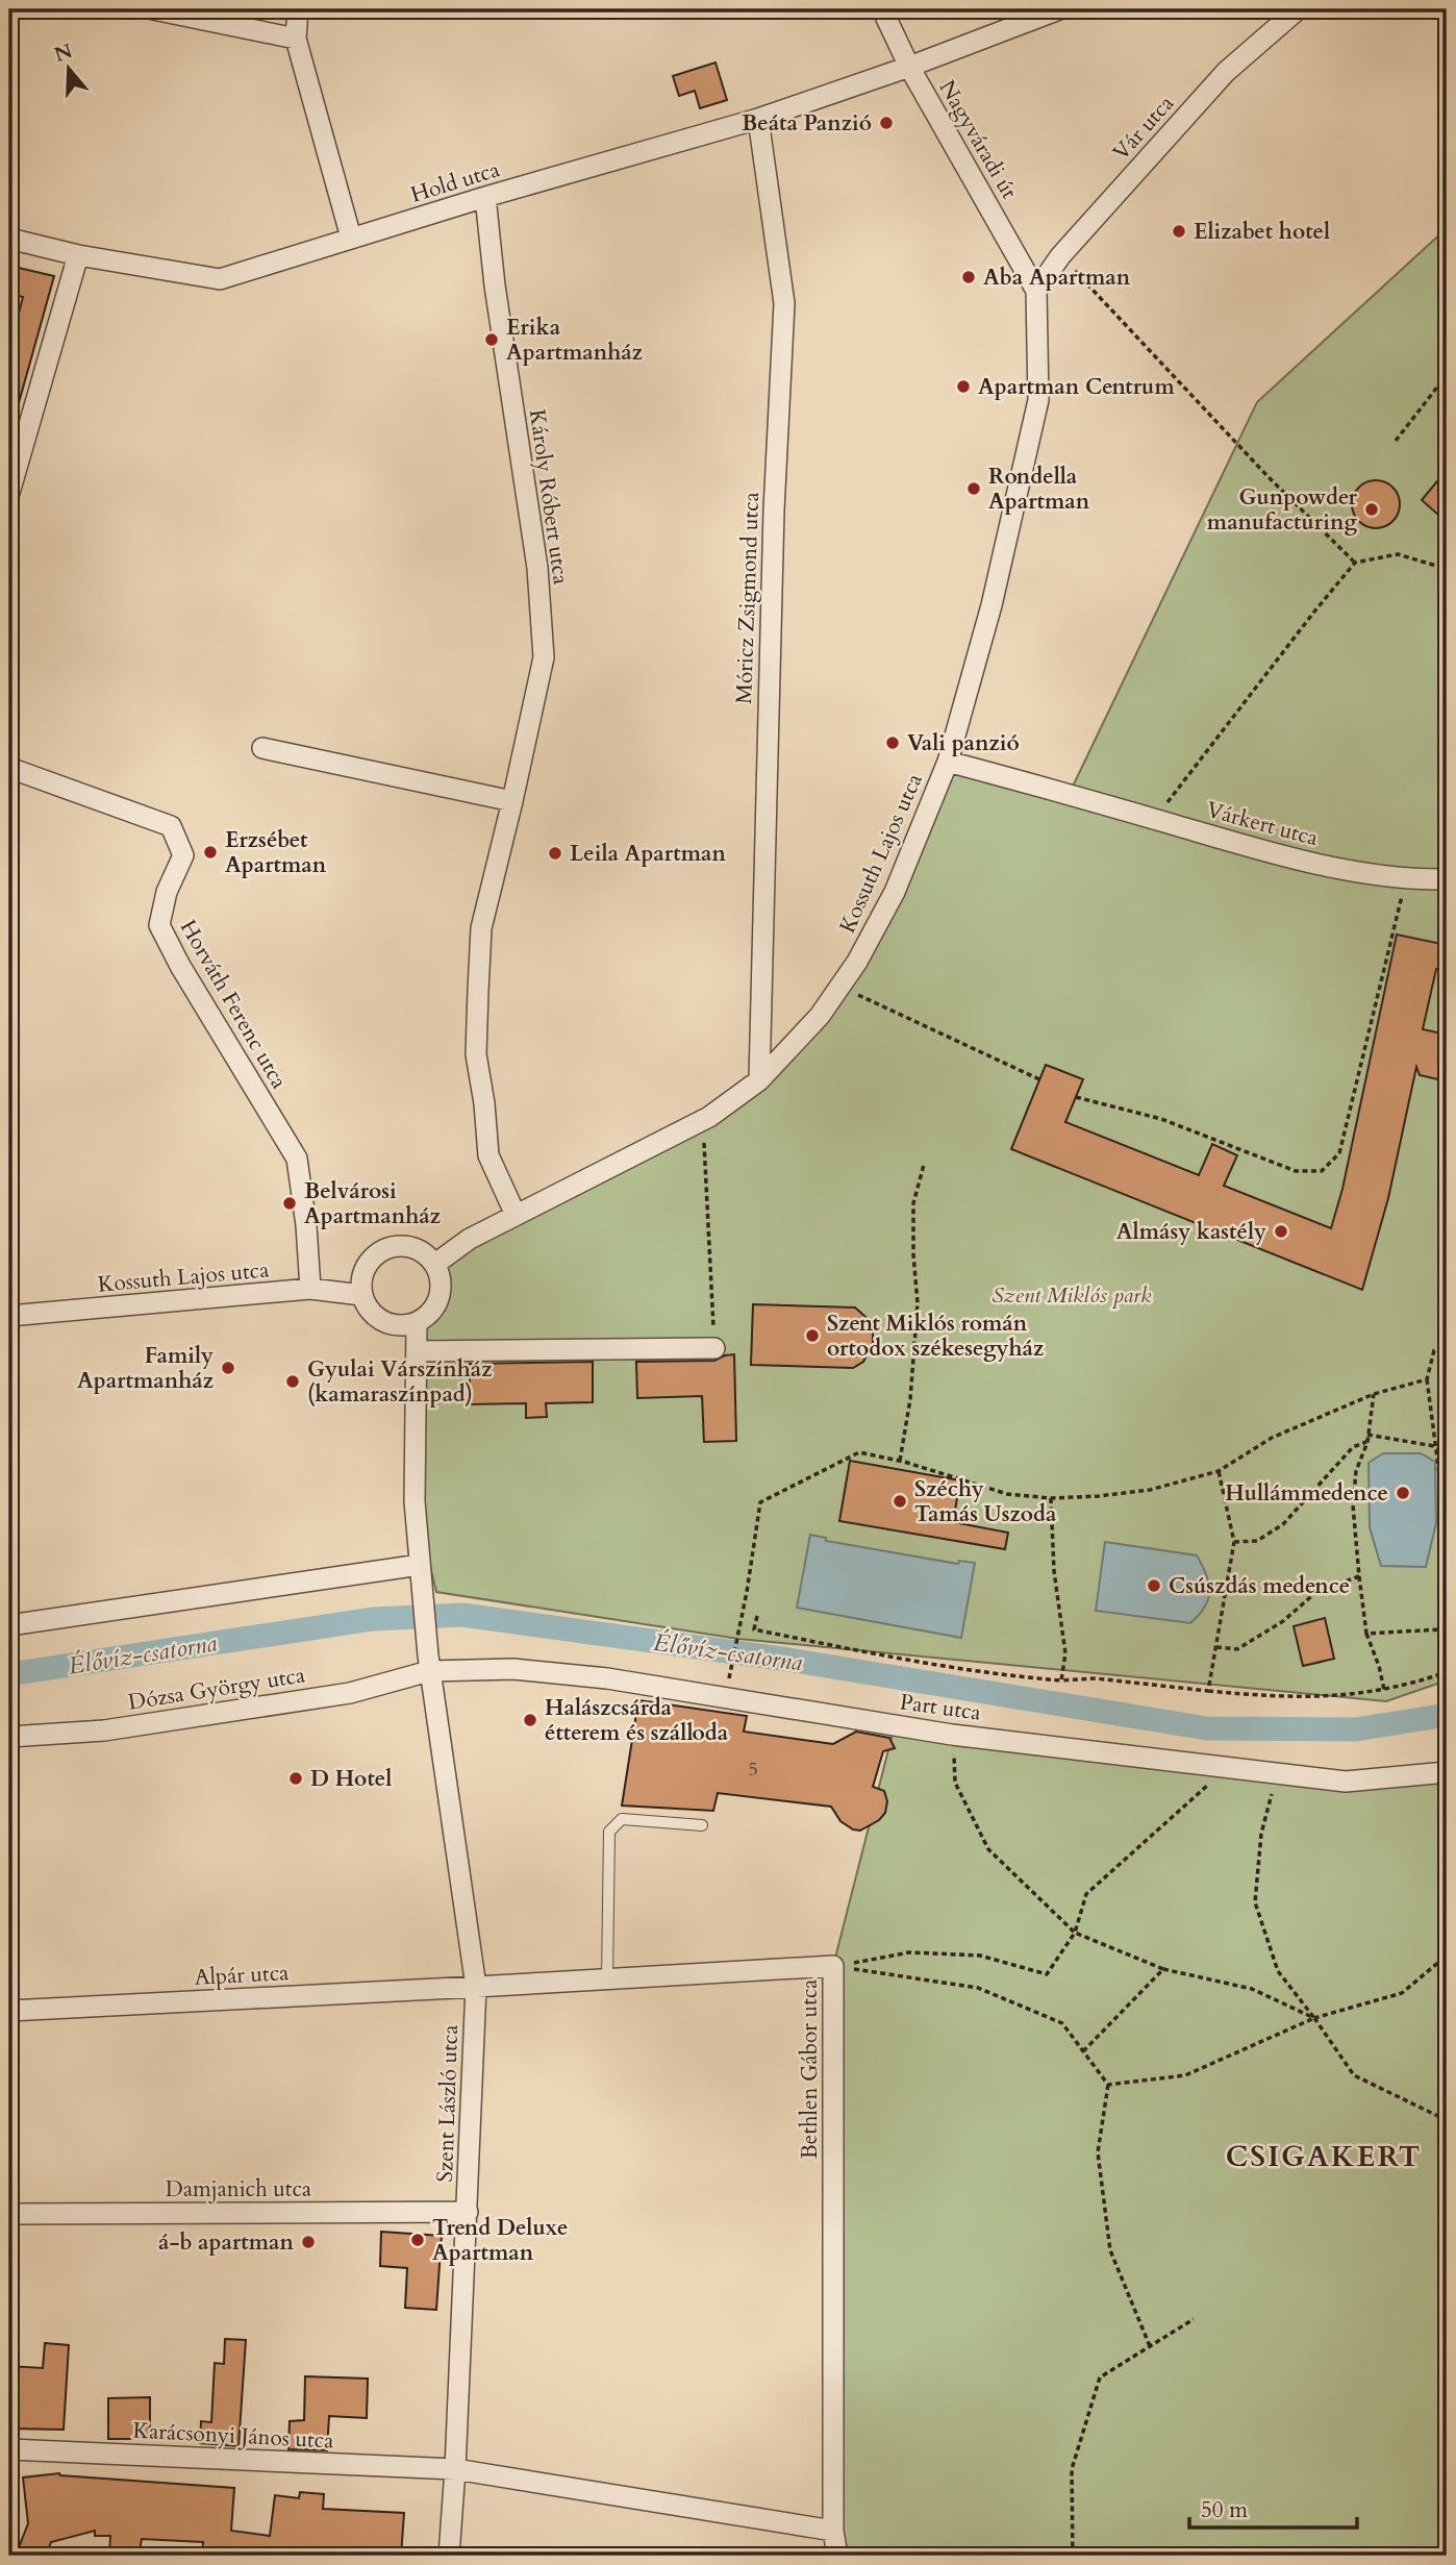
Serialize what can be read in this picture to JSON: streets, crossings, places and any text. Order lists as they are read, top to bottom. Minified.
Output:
{"streets":{"street":["Vár utca","Nagyváradi út","Hold utca","Károly Róbert utca","Móricz Zsigmond utca","Várkert utca","Kossuth Lajos utca","Horváth Ferenc utca","Dózsa György utca","Part utca","Alpár utca","Bethlen Gábor utca","Szent László utca","Damjanich utca","Karácsonyi János utca"]},"crossings":[["Vár utca","Nagyváradi út"],["Vár utca","Kossuth Lajos utca"],["Nagyváradi út","Hold utca"],["Nagyváradi út","Kossuth Lajos utca"],["Hold utca","Károly Róbert utca"],["Hold utca","Móricz Zsigmond utca"],["Károly Róbert utca","Kossuth Lajos utca"],["Móricz Zsigmond utca","Kossuth Lajos utca"],["Várkert utca","Kossuth Lajos utca"],["Kossuth Lajos utca","Horváth Ferenc utca"],["Dózsa György utca","Part utca"],["Dózsa György utca","Szent László utca"],["Part utca","Szent László utca"],["Alpár utca","Bethlen Gábor utca"],["Alpár utca","Szent László utca"],["Bethlen Gábor utca","Szent László utca"],["Szent László utca","Damjanich utca"],["Szent László utca","Karácsonyi János utca"]],"districts":["CSIGAKERT"],"water":["Élővíz-csatorna"],"parks":["Szent Miklós park"],"places":["Beáta Panzió","Elizabet hotel","Aba Apartman","Erika Apartmanház","Apartman Centrum","Rondella Apartman","Gunpowder manufacturing","Vali panzió","Erzsébet Apartman","Leila Apartman","Belvárosi Apartmanház","Almásy kastély","Szent Miklós román ortodox székesegyház","Family Apartmanház","Gyulai Várszínház (kamaraszínpad)","Hullámmedence","Széchy Tamás Uszoda","Csúszdás medence","Halászcsárda étterem és szálloda","D Hotel","Trend Deluxe Apartman","á-b apartman"],"house_numbers":["5"],"scale_bar":"50 m","north":"top"}
